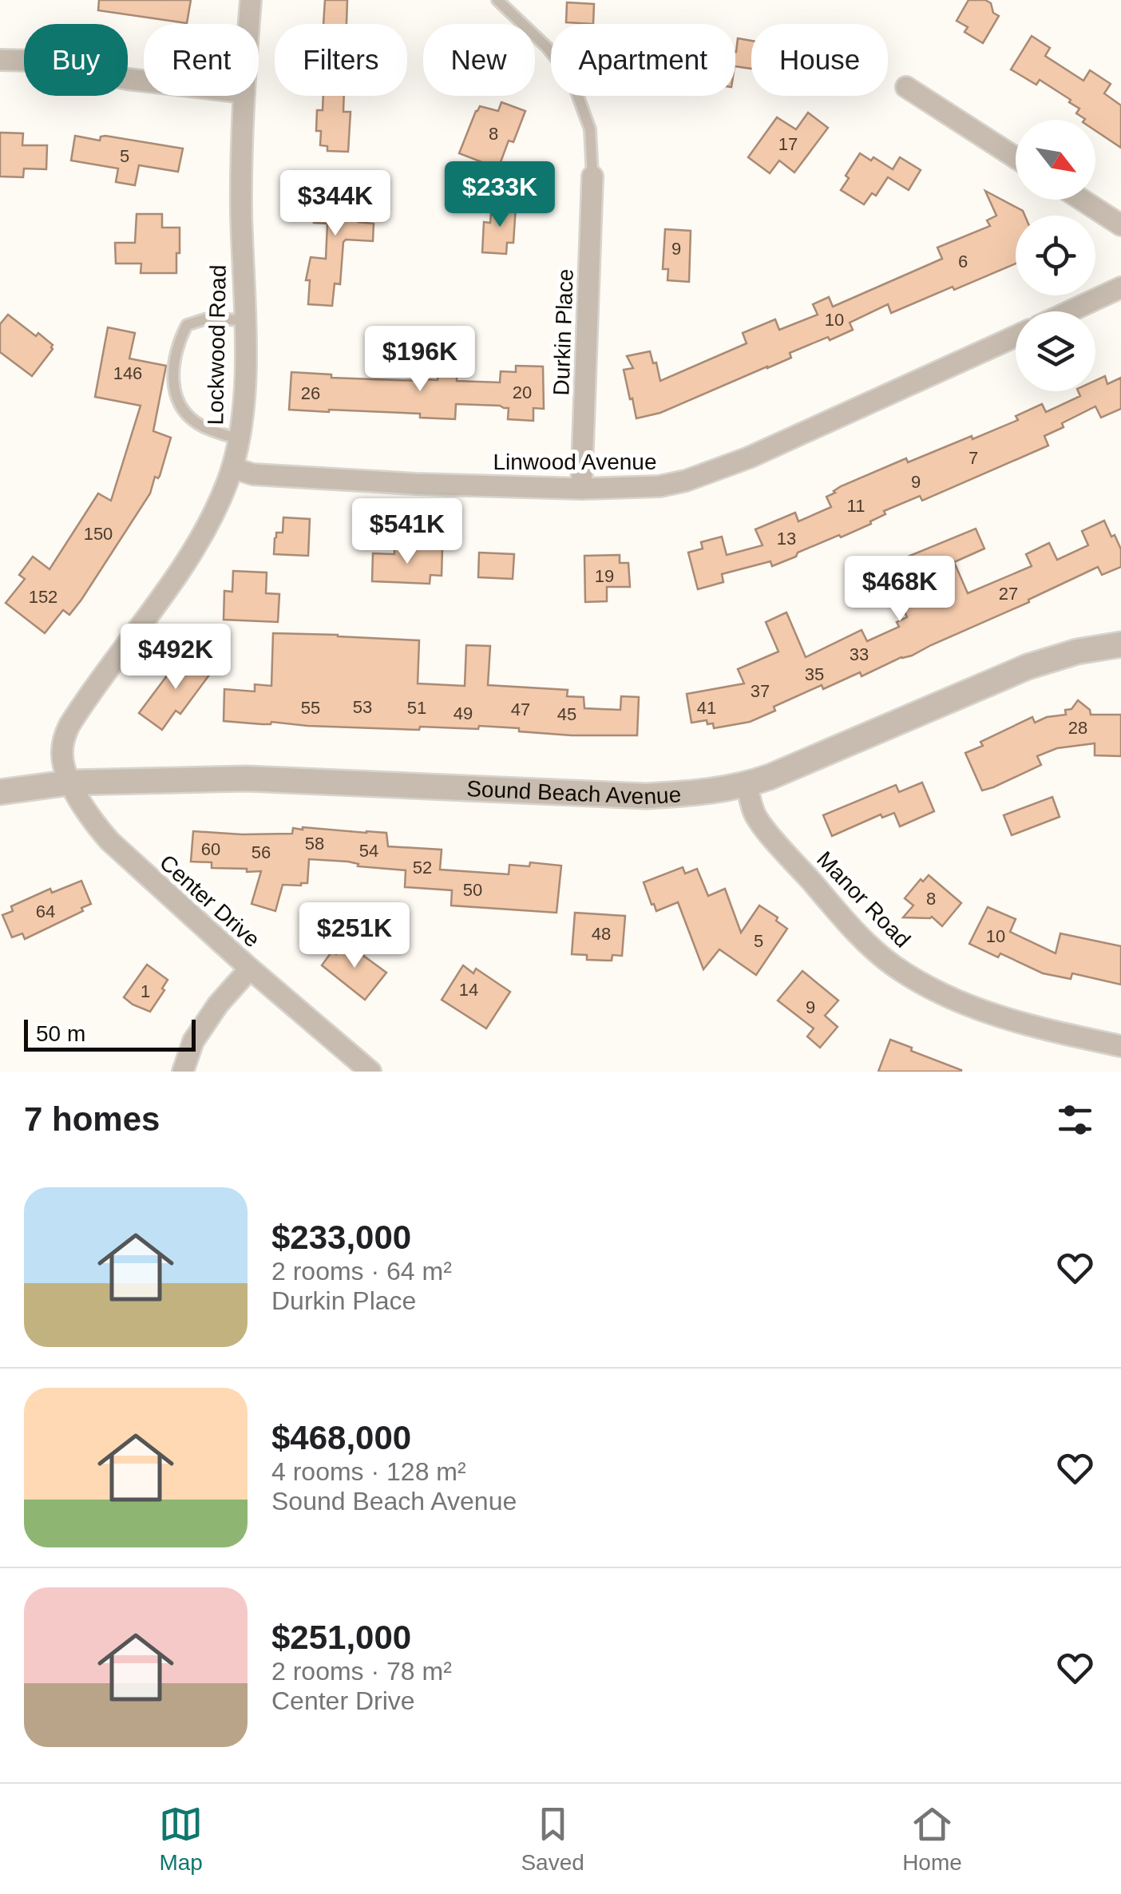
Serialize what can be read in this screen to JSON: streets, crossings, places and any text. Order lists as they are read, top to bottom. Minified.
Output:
{"streets":{"street":["Durkin Place","Lockwood Road","Linwood Avenue","Sound Beach Avenue","Manor Road","Center Drive"]},"crossings":[["Durkin Place","Linwood Avenue"],["Lockwood Road","Linwood Avenue"],["Lockwood Road","Sound Beach Avenue"],["Lockwood Road","Center Drive"],["Sound Beach Avenue","Manor Road"],["Sound Beach Avenue","Center Drive"]],"house_numbers":["8","17","5","9","6","10","146","20","26","7","9","11","150","13","19","27","152","33","35","37","53","55","51","41","47","49","45","28","58","60","54","56","52","50","8","64","48","10","5","14","1","9"],"scale_bar":"50 m","north":"bottom right","page":{"chip":["Buy","Rent","Filters","New","Apartment","House"],"price":["$233K","$344K","$196K","$541K","$468K","$492K","$251K"],"scale":"50 m","heading":"7 homes","list":[{"name":"$233,000","note":"2 rooms · 64 m² · Durkin Place"},{"name":"$468,000","note":"4 rooms · 128 m² · Sound Beach Avenue"},{"name":"$251,000","note":"2 rooms · 78 m² · Center Drive"}],"tabs":["Map","Saved","Home"]}}
